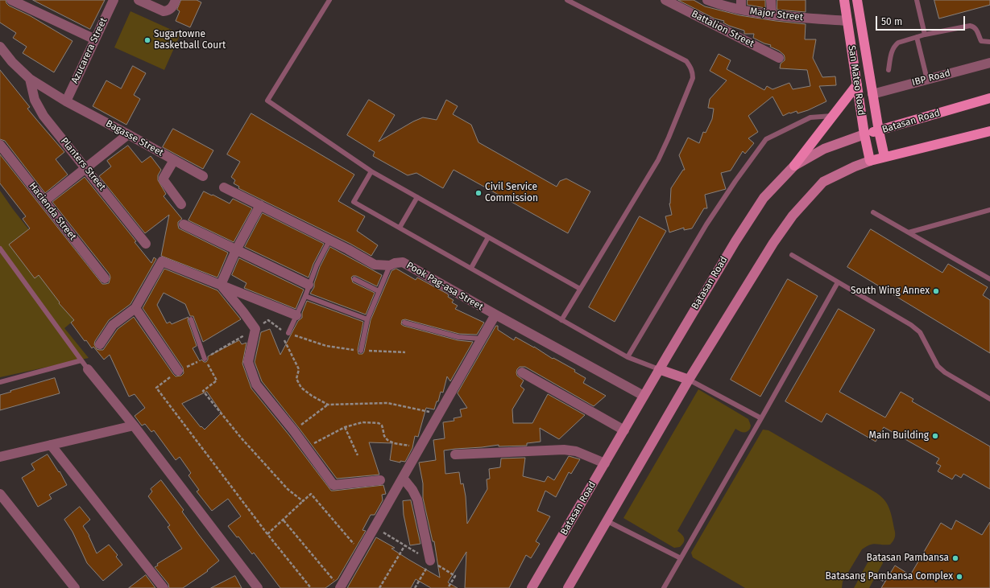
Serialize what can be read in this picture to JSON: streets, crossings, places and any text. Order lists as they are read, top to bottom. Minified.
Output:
{"streets":{"main road":["San Mateo Road","Batasan Road"],"street":["Major Street","Battalion Street","Azucarera Street","IBP Road","Bagasse Street","Planters Street","Hacienda Street","Pook Pag-asa Street"]},"crossings":[["Major Street","San Mateo Road"],["Azucarera Street","Bagasse Street"],["IBP Road","San Mateo Road"],["San Mateo Road","Batasan Road"],["Batasan Road","Pook Pag-asa Street"]],"places":["Sugartowne Basketball Court","Civil Service Commission","South Wing Annex","Main Building","Batasan Pambansa","Batasang Pambansa Complex"],"scale_bar":"50 m"}
